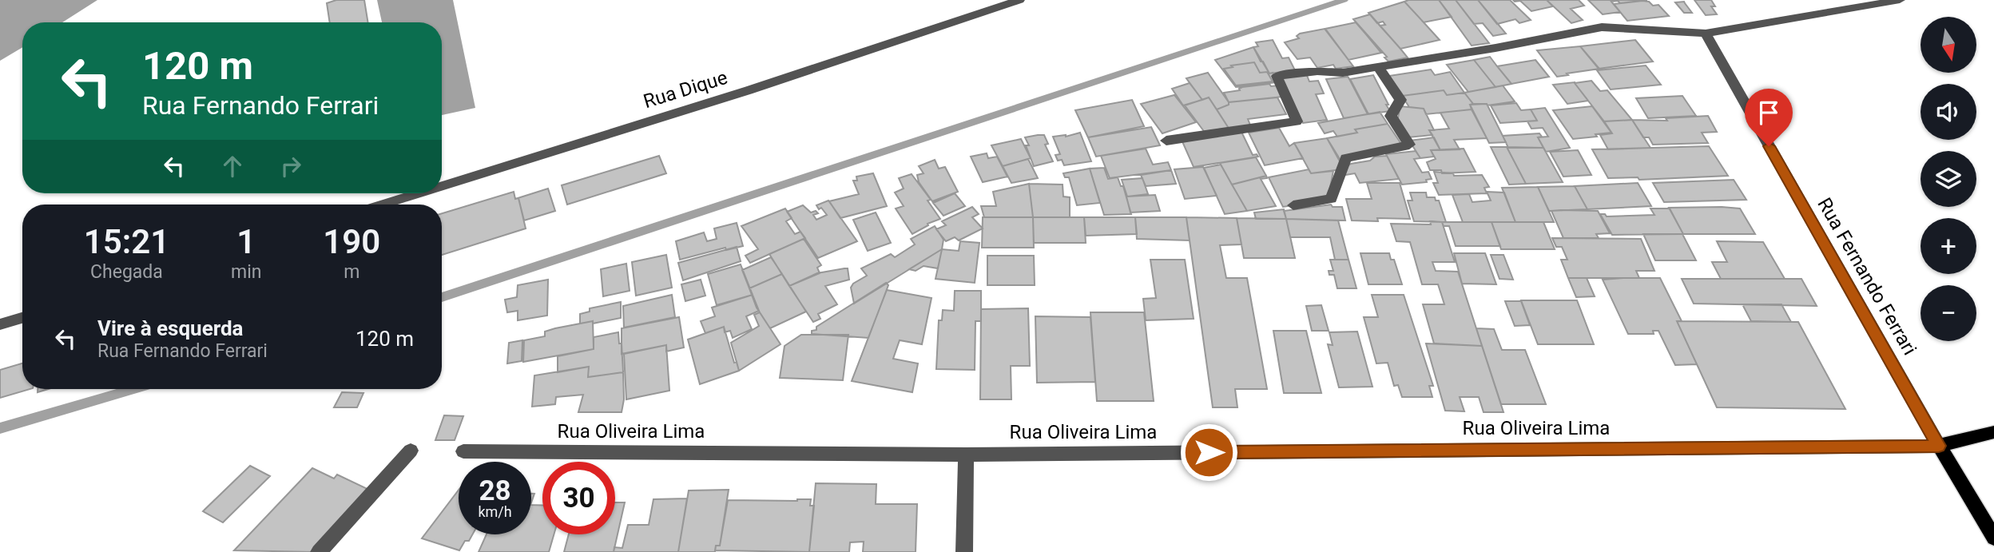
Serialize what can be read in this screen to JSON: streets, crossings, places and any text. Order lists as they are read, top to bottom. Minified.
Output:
{"streets":{"main road":["Rua Fernando Ferrari"],"street":["Rua Dique","Rua Oliveira Lima"]},"crossings":[["Rua Fernando Ferrari","Rua Oliveira Lima"]],"north":"bottom","page":{"map_buttons":["+","−"],"turn":["120 m","Rua Fernando Ferrari"],"eta":["15:21","Chegada","1","min","190","m"],"list":[{"name":"Vire à esquerda","note":"Rua Fernando Ferrari","value":"120 m"}],"speed":"28 km/h","limit":"30"}}
